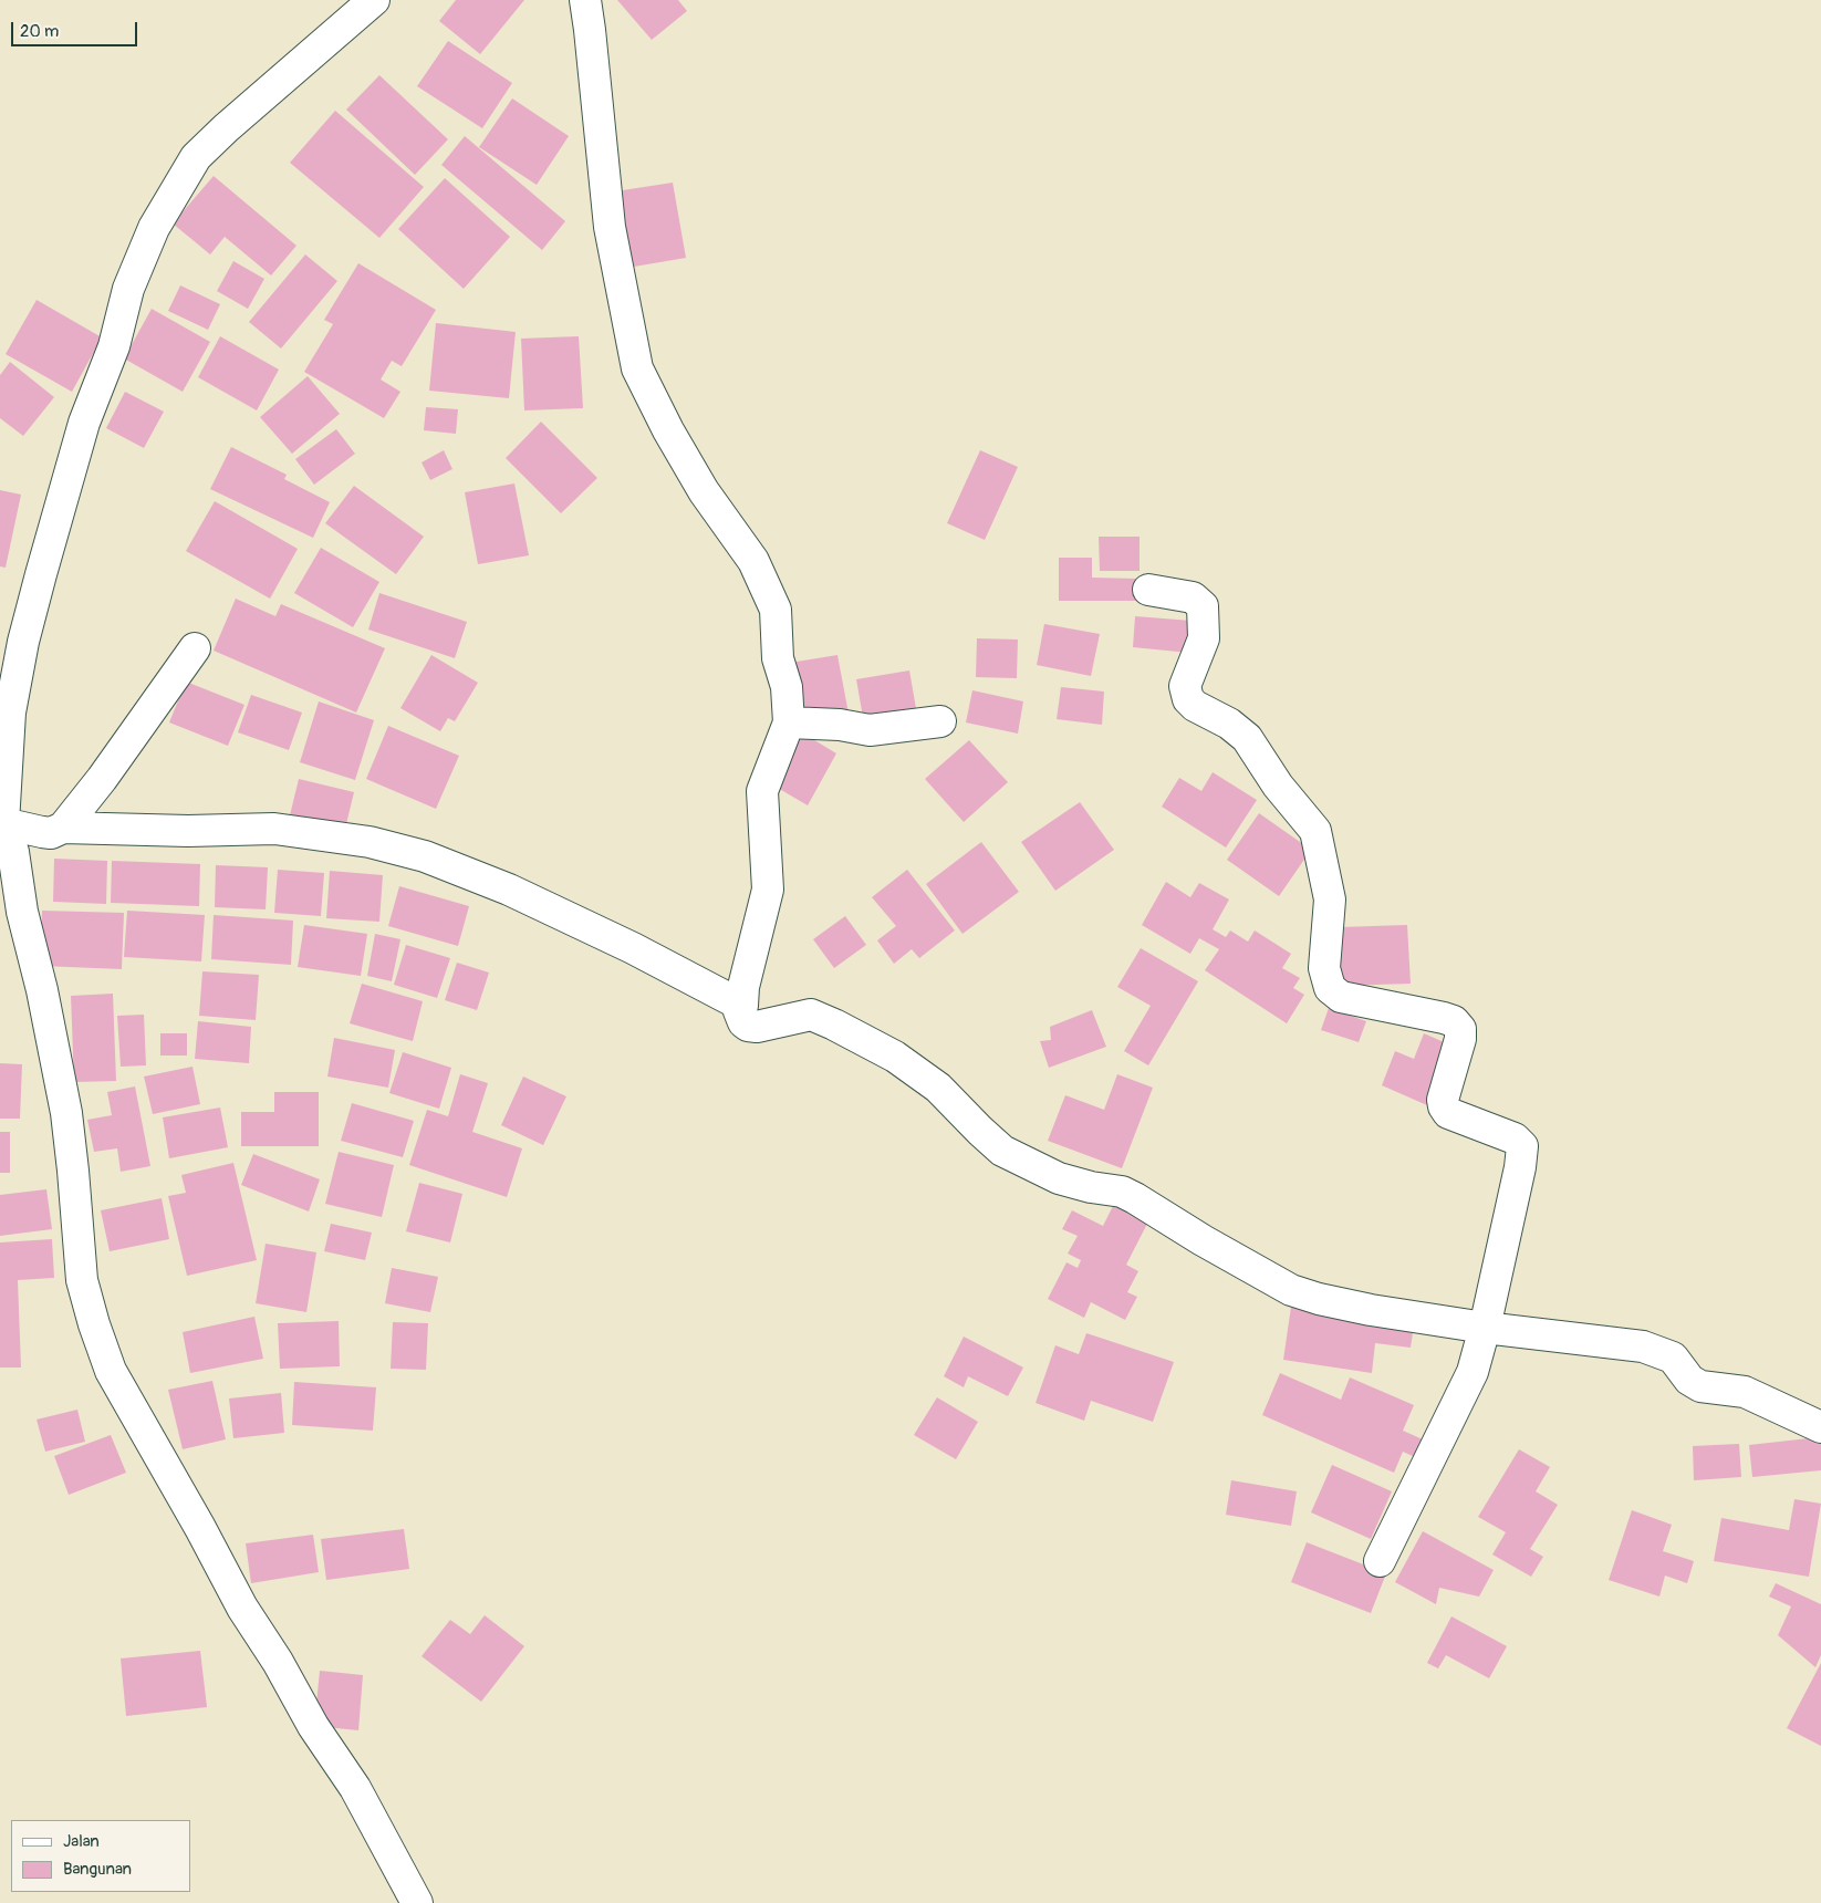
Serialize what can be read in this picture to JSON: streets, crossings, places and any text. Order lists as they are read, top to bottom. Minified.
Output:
{"legend":["Jalan","Bangunan"],"scale_bar":"20 m"}
